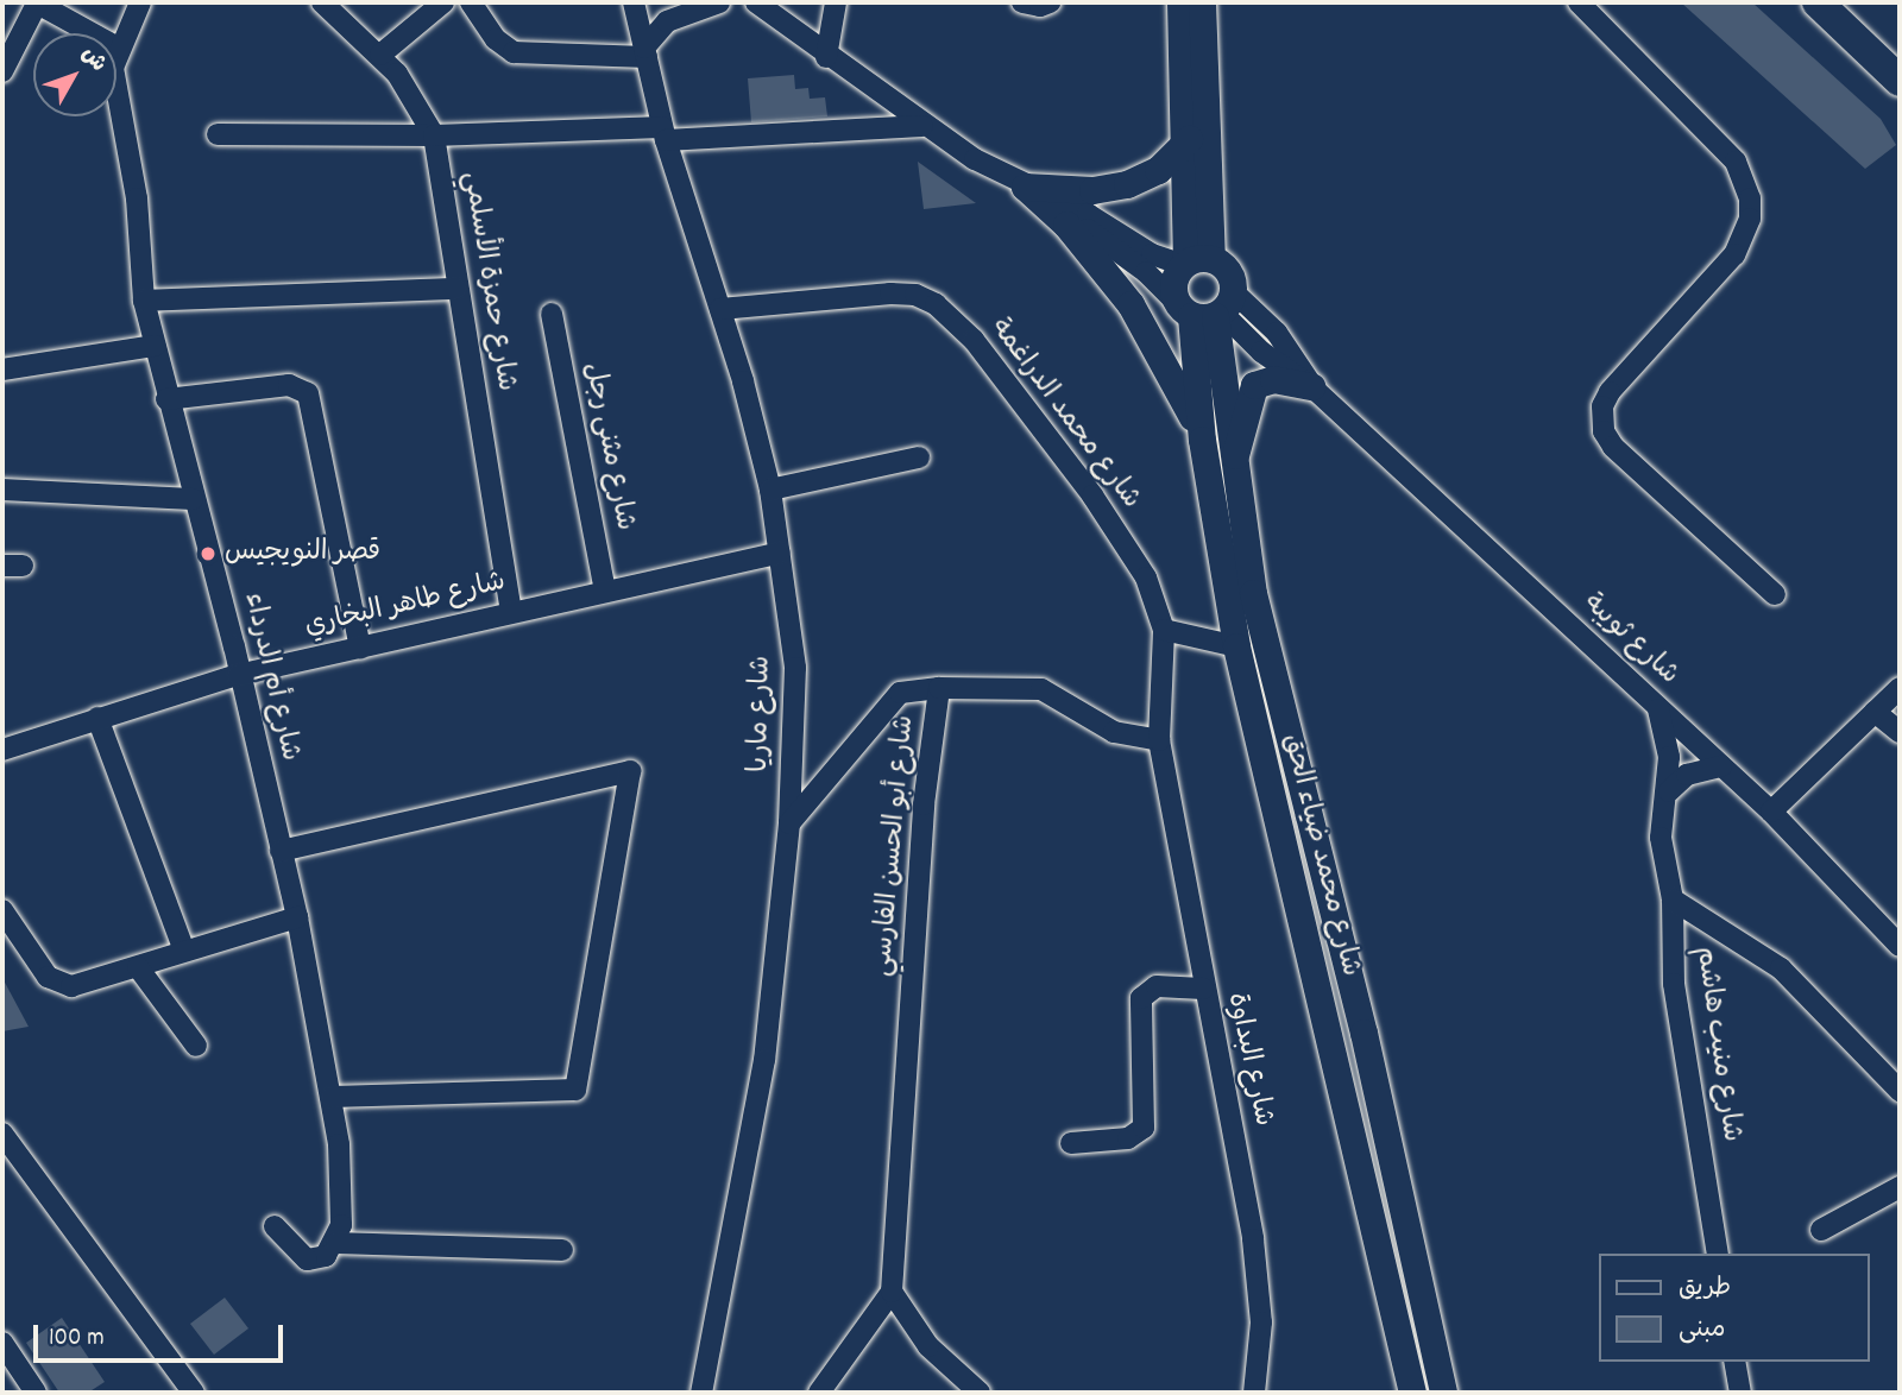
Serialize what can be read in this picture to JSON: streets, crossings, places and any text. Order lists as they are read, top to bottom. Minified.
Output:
{"streets":{"main road":["شارع محمد ضياء الحق"],"street":["شارع حمزة الأسلمي","شارع محمد الدراغمة","شارع مثنى رجل","شارع طاهر البخاري","شارع ثويبة","شارع أم الدرداء","شارع ماريا","شارع أبو الحسن الفارسي","شارع منيب هاشم","شارع البداوة"]},"crossings":[["شارع حمزة الأسلمي","شارع طاهر البخاري"],["شارع محمد الدراغمة","شارع ماريا"],["شارع مثنى رجل","شارع طاهر البخاري"],["شارع طاهر البخاري","شارع أم الدرداء"],["شارع طاهر البخاري","شارع ماريا"],["شارع ثويبة","شارع محمد ضياء الحق"],["شارع ثويبة","شارع منيب هاشم"],["شارع أبو الحسن الفارسي","شارع البداوة"]],"places":["قصر النويجيس"],"legend":["طريق","مبنى"],"scale_bar":"100 m","north":"top right"}
